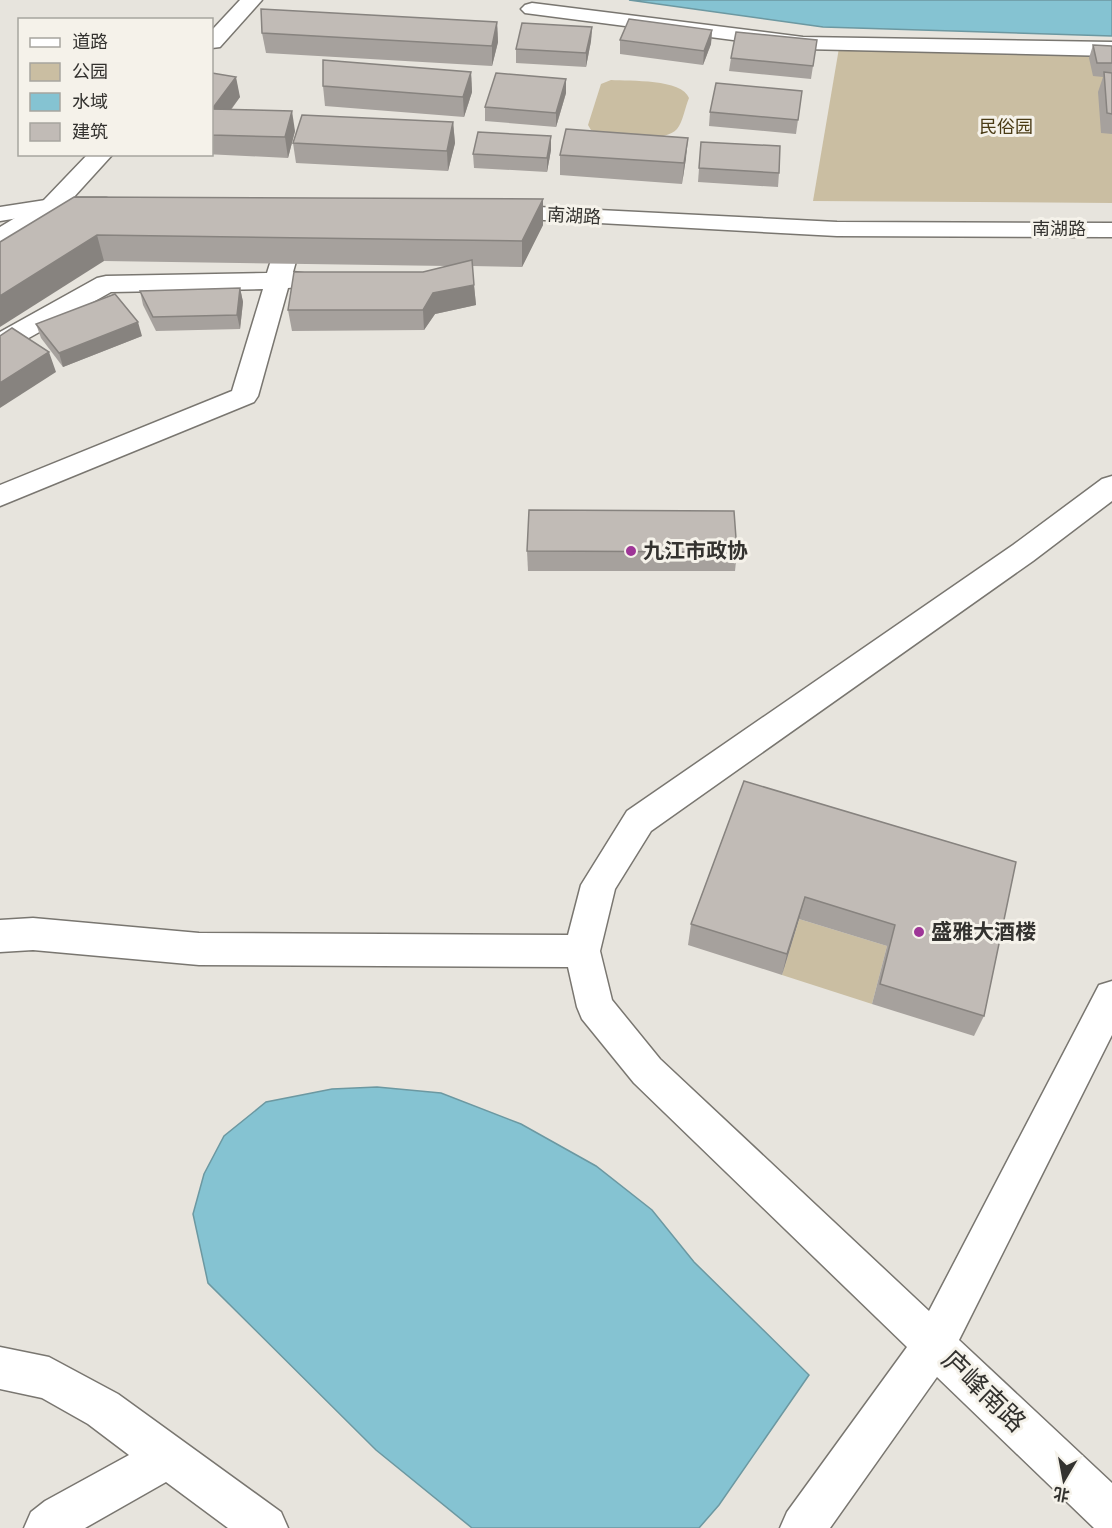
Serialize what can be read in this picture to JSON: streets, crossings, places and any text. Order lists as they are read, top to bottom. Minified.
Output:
{"streets":{"street":["南湖路","庐峰南路"]},"parks":["民俗园"],"places":["九江市政协","盛雅大酒楼"],"legend":["道路","公园","水域","建筑"],"north":"bottom"}
